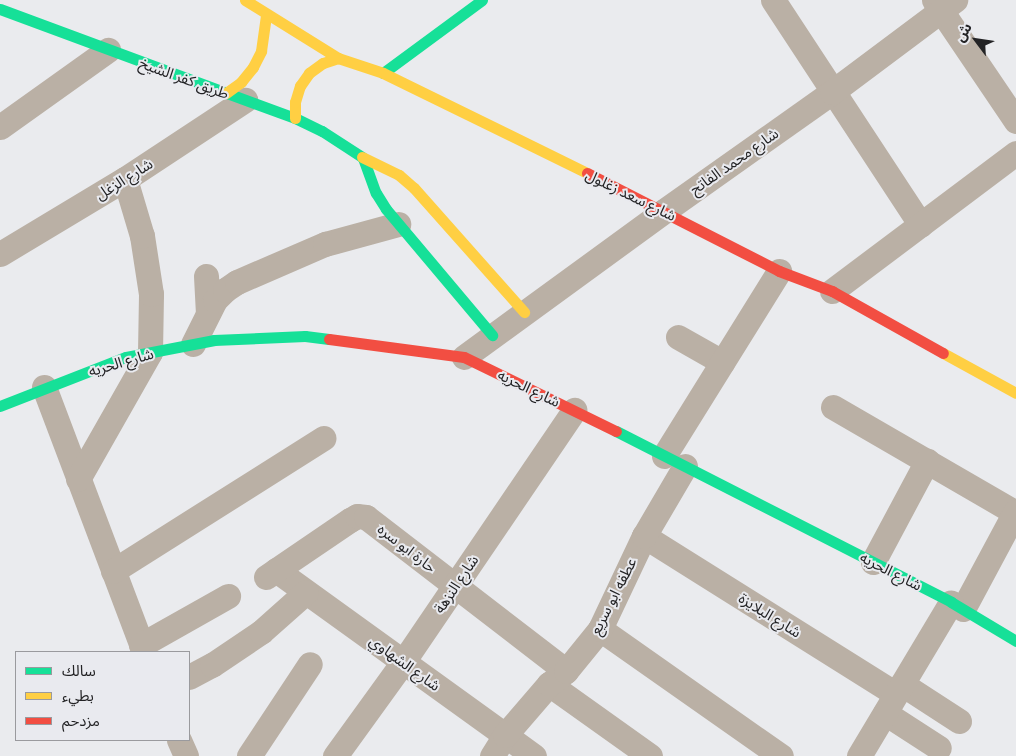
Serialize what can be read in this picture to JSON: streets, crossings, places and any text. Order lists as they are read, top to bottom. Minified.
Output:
{"streets":{"street":["طريق كفر الشيخ","شارع محمد الفاتح","شارع الزغل","شارع سعد زغلول","شارع الحريه","حارة ابو سره","شارع النزهة","عطفه ابو سريع","شارع البلايزة","شارع الشهاوي"]},"crossings":[["طريق كفر الشيخ","شارع محمد الفاتح"],["طريق كفر الشيخ","شارع الزغل"],["شارع محمد الفاتح","شارع سعد زغلول"],["شارع محمد الفاتح","شارع الحريه"],["شارع سعد زغلول","عطفه ابو سريع"],["شارع الحريه","شارع النزهة"],["شارع الحريه","عطفه ابو سريع"],["حارة ابو سره","شارع النزهة"],["حارة ابو سره","عطفه ابو سريع"],["حارة ابو سره","شارع الشهاوي"],["شارع النزهة","شارع الشهاوي"],["عطفه ابو سريع","شارع البلايزة"],["عطفه ابو سريع","شارع الشهاوي"]],"legend":["سالك","بطيء","مزدحم"],"north":"top left"}
